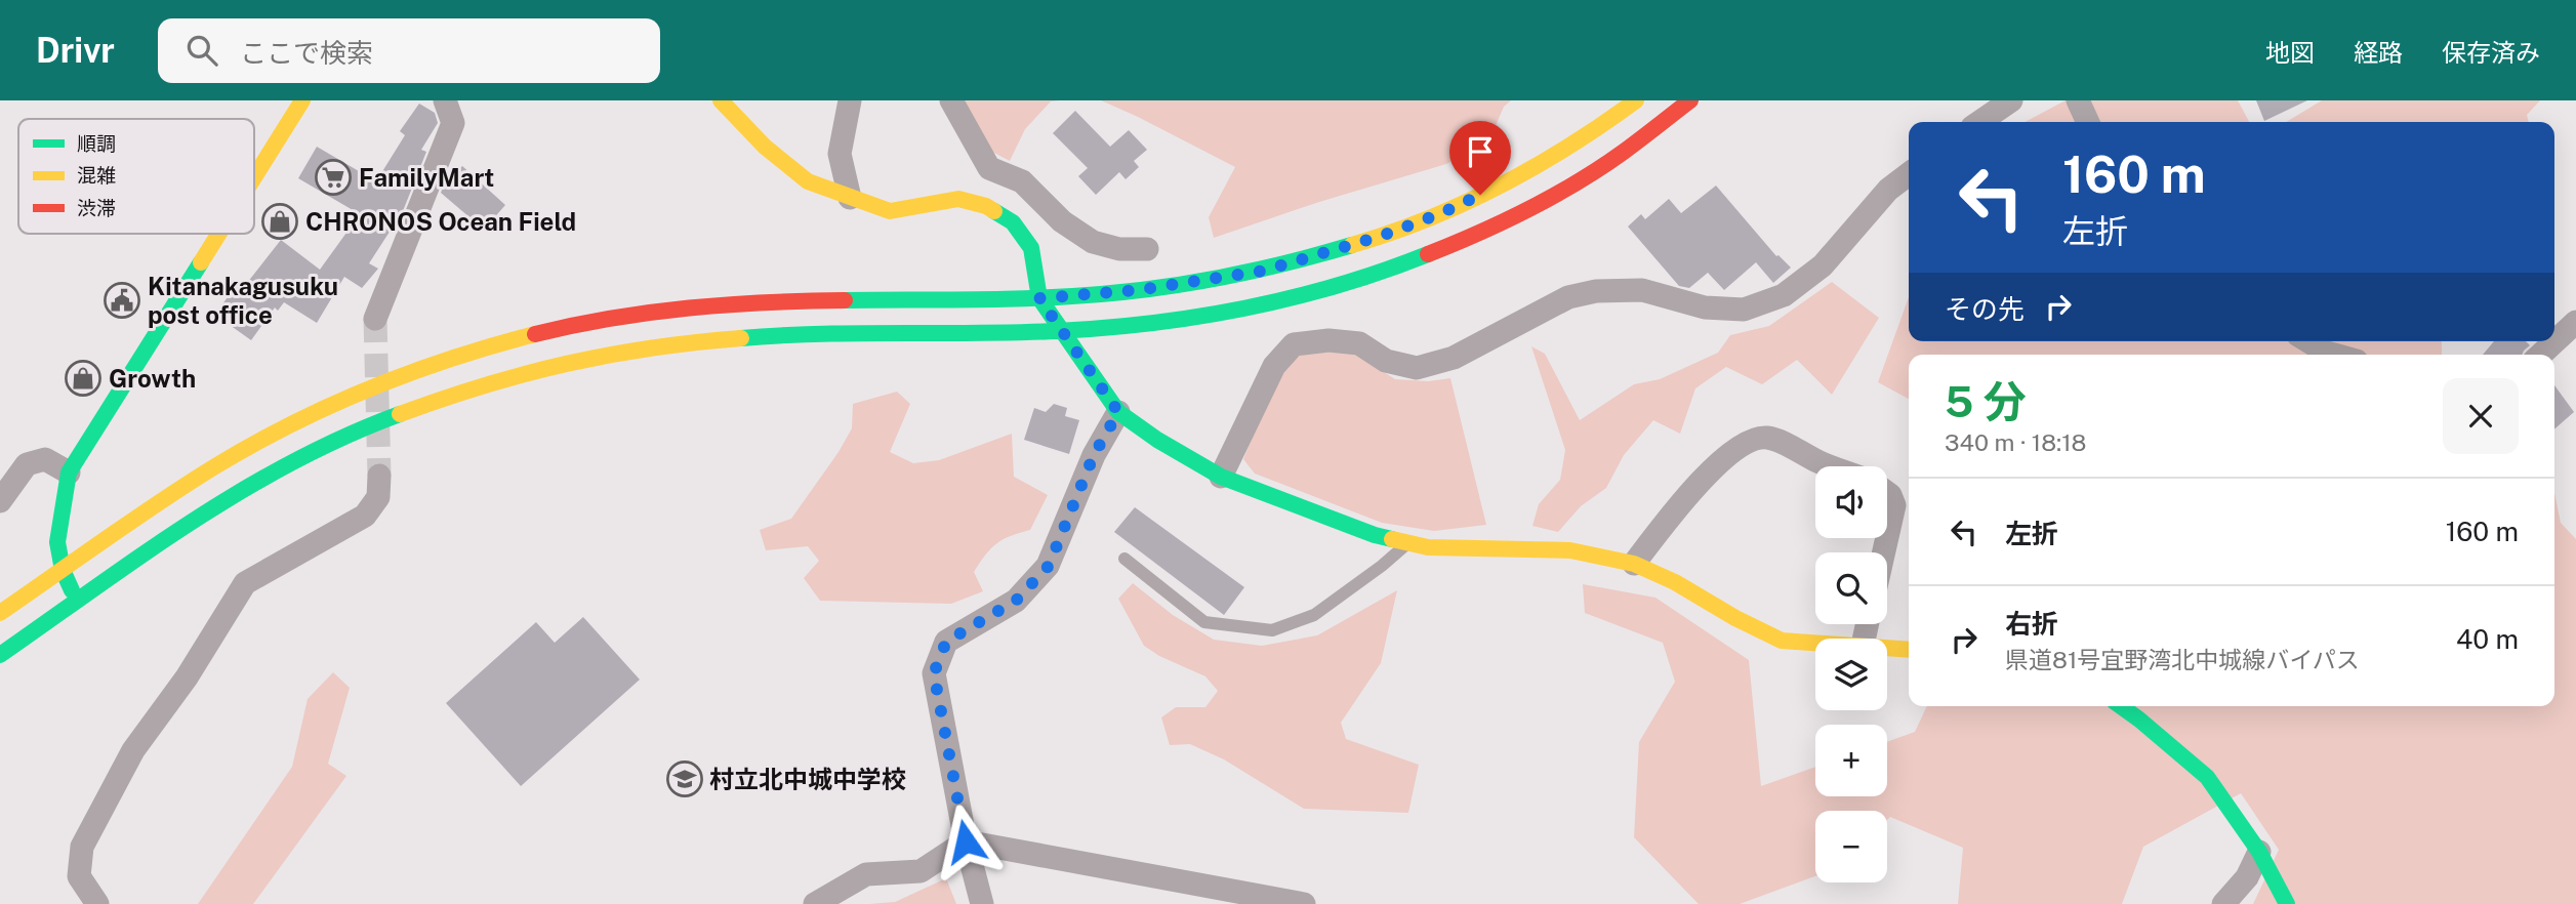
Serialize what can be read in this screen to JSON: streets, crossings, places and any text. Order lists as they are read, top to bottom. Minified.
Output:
{"places":{"supermarket":["FamilyMart"],"shop":["CHRONOS Ocean Field","Growth"],"public building":["Kitanakagusuku post office"],"school or university":["村立北中城中学校"]},"legend":["順調","混雑","渋滞"],"page":{"header":"Drivr","search":"ここで検索","nav":["地図","経路","保存済み"],"turn":["160 m","左折"],"then":"その先","heading":["5 分","340 m · 18:18"],"map_buttons":["+","−"],"list":[{"name":"左折","value":"160 m"},{"name":"右折","note":"県道81号宜野湾北中城線バイパス","value":"40 m"}]}}
